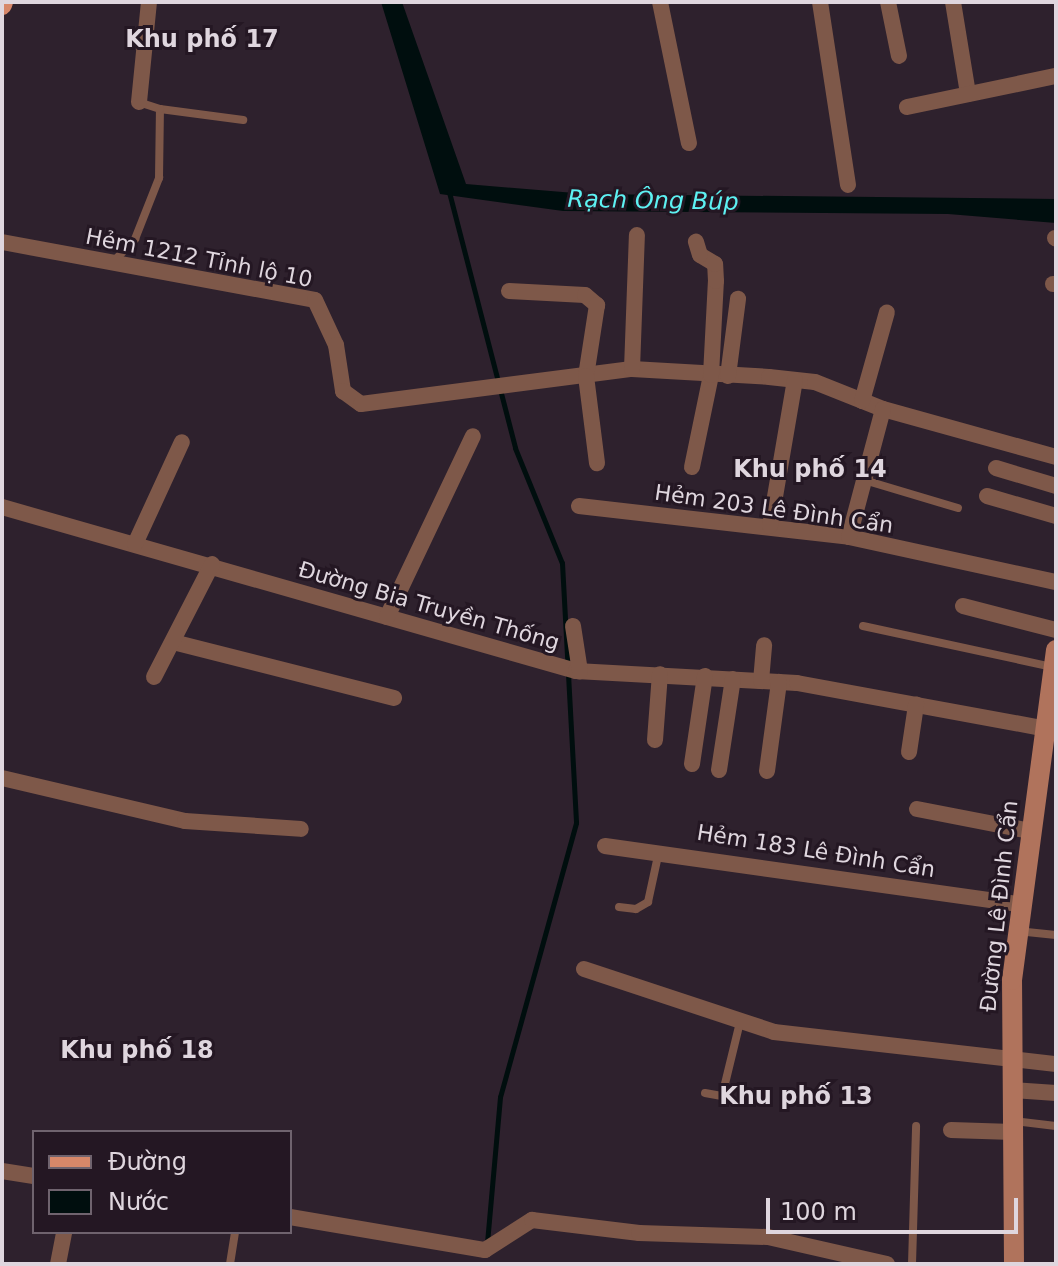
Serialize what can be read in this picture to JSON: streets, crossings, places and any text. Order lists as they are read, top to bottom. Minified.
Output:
{"streets":{"street":["Hẻm 1212 Tỉnh lộ 10","Hẻm 203 Lê Đình Cẩn","Đường Bia Truyền Thống","Hẻm 183 Lê Đình Cẩn","Đường Lê Đình Cẩn"]},"crossings":[["Đường Bia Truyền Thống","Đường Lê Đình Cẩn"],["Hẻm 183 Lê Đình Cẩn","Đường Lê Đình Cẩn"]],"districts":["Khu phố 17","Khu phố 14","Khu phố 18","Khu phố 13"],"water":["Rạch Ông Búp"],"legend":["Đường","Nước"],"scale_bar":"100 m"}
